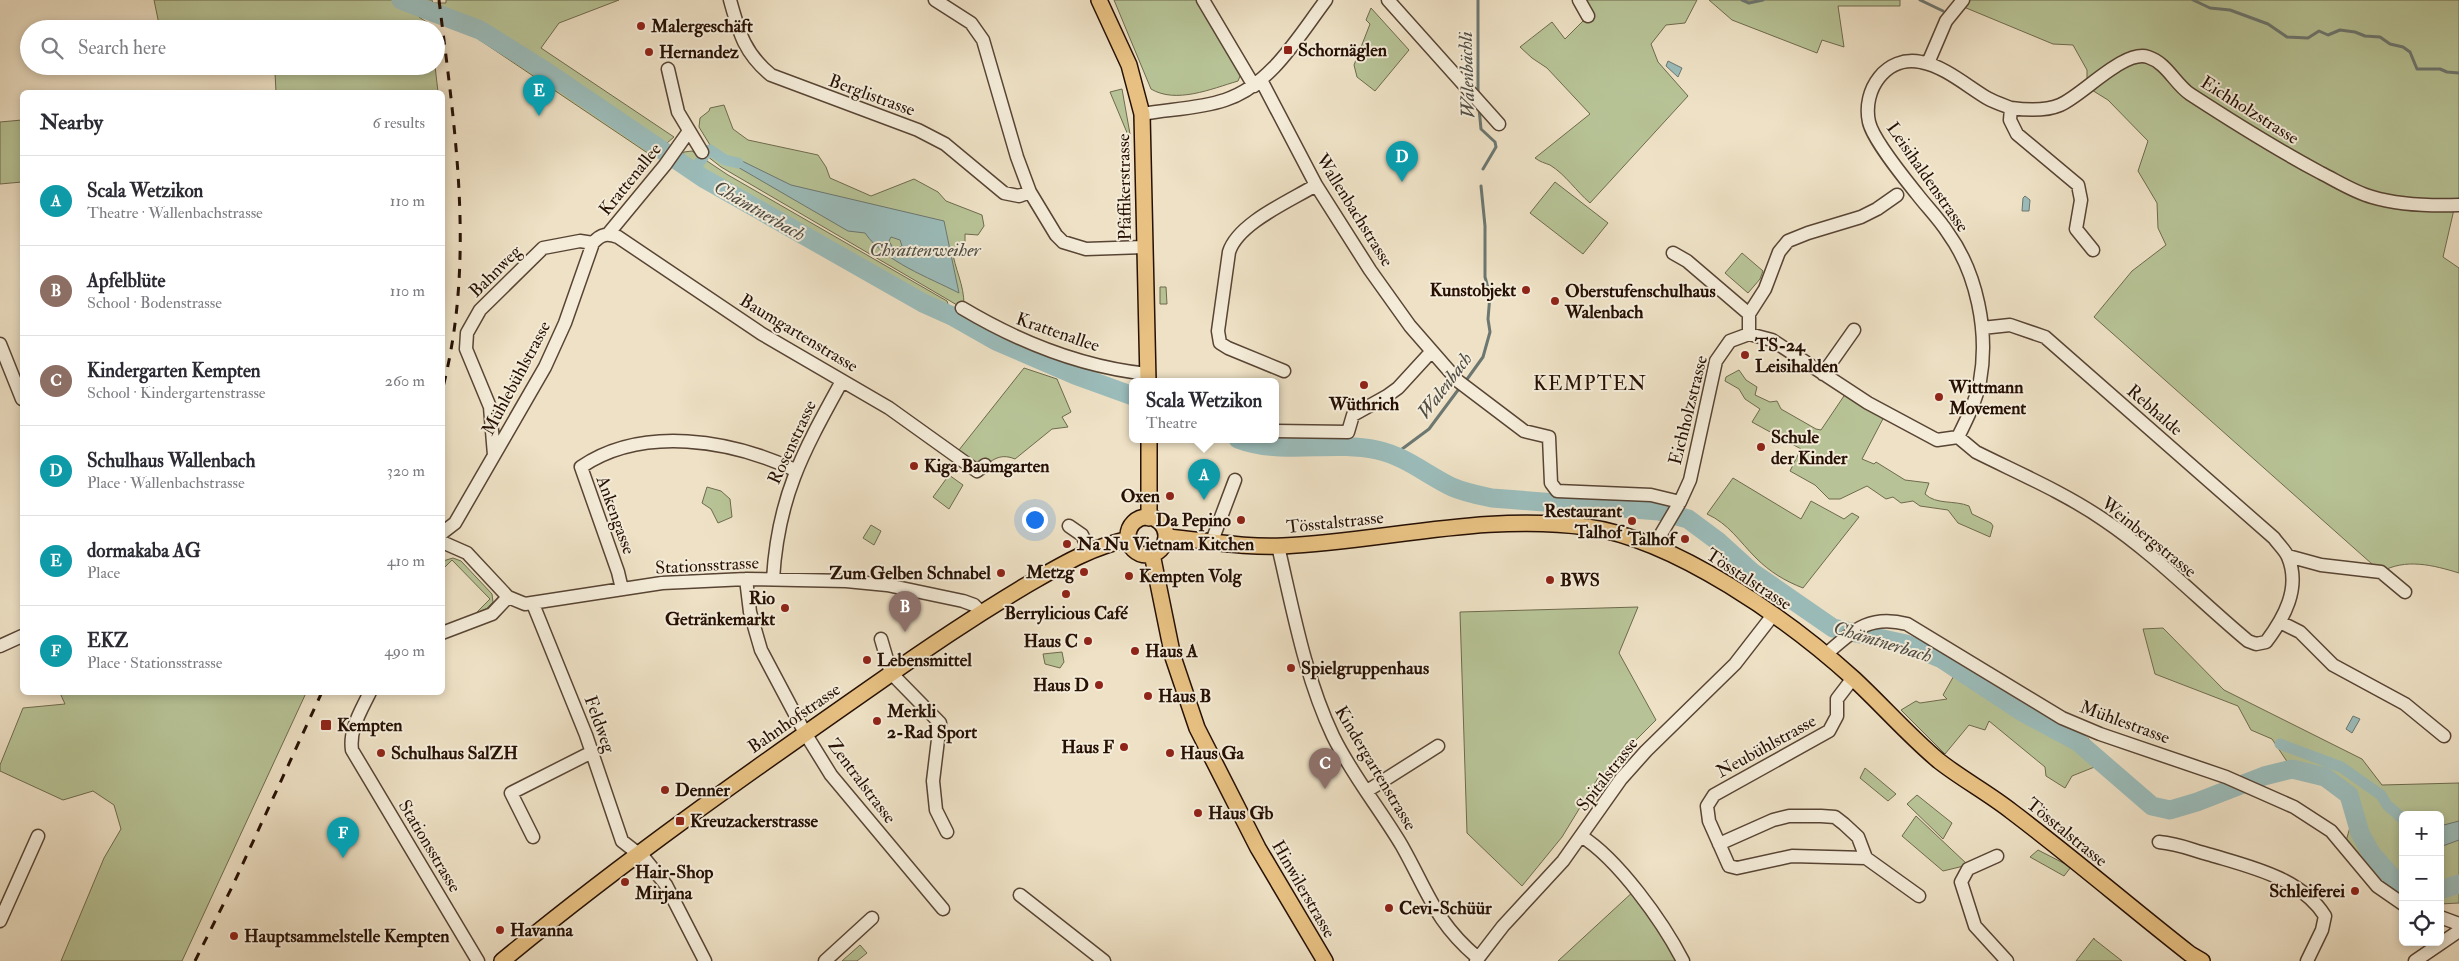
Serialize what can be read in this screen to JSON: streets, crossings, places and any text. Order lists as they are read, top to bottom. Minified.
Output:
{"streets":{"main road":["Pfäffikerstrasse","Tösstalstrasse","Bahnhofstrasse","Hinwilerstrasse"],"street":["Berglistrasse","Eichholzstrasse","Leisihaldenstrasse","Krattenallee","Wallenbachstrasse","Bahnweg","Baumgartenstrasse","Mühlebühlstrasse","Rebhalde","Rosenstrasse","Ankengasse","Weinbergstrasse","Stationsstrasse","Mühlestrasse","Feldweg","Neubühlstrasse","Kindergartenstrasse","Spitalstrasse","Zentralstrasse"]},"crossings":[["Eichholzstrasse","Leisihaldenstrasse"],["Eichholzstrasse","Wallenbachstrasse"],["Eichholzstrasse","Tösstalstrasse"],["Leisihaldenstrasse","Rebhalde"],["Leisihaldenstrasse","Weinbergstrasse"],["Krattenallee","Pfäffikerstrasse"],["Krattenallee","Baumgartenstrasse"],["Bahnweg","Mühlebühlstrasse"],["Baumgartenstrasse","Rosenstrasse"],["Rebhalde","Weinbergstrasse"],["Rosenstrasse","Ankengasse"],["Rosenstrasse","Stationsstrasse"],["Ankengasse","Stationsstrasse"],["Tösstalstrasse","Bahnhofstrasse"],["Tösstalstrasse","Mühlestrasse"],["Tösstalstrasse","Neubühlstrasse"],["Tösstalstrasse","Kindergartenstrasse"],["Tösstalstrasse","Spitalstrasse"],["Tösstalstrasse","Hinwilerstrasse"],["Stationsstrasse","Bahnhofstrasse"],["Stationsstrasse","Feldweg"],["Stationsstrasse","Zentralstrasse"],["Bahnhofstrasse","Feldweg"],["Bahnhofstrasse","Zentralstrasse"],["Bahnhofstrasse","Hinwilerstrasse"],["Kindergartenstrasse","Spitalstrasse"]],"districts":["KEMPTEN"],"water":["Walenbächli","Chämtnerbach","Chrattenweiher","Walenbach"],"places":{"other":["Malergeschäft","Hernandez","Kunstobjekt","Oberstufenschulhaus Walenbach","TS-24 Leisihalden","Wüthrich","Wittmann Movement","Schule der Kinder","Kiga Baumgarten","Oxen","Da Pepino","Restaurant Talhof","Talhof","Na Nu Vietnam Kitchen","Metzg","Zum Gelben Schnabel","Kempten Volg","BWS","Berrylicious Café","Rio Getränkemarkt","Haus C","Haus A","Lebensmittel","Spielgruppenhaus","Haus D","Haus B","Merkli 2-Rad Sport","Haus F","Schulhaus SalZH","Haus Ga","Denner","Haus Gb","Hair-Shop Mirjana","Schleiferei","Cevi-Schüür","Havanna","Hauptsammelstelle Kempten"],"transit":["Schornäglen","Kempten","Kreuzackerstrasse"]},"page":{"search":"Search here","pins":["E","D","A","B","C","F"],"heading":["Nearby","6 results"],"list":[{"mark":"A","name":"Scala Wetzikon","note":"Theatre · Wallenbachstrasse","value":"110 m"},{"mark":"B","name":"Apfelblüte","note":"School · Bodenstrasse","value":"110 m"},{"mark":"C","name":"Kindergarten Kempten","note":"School · Kindergartenstrasse","value":"260 m"},{"mark":"D","name":"Schulhaus Wallenbach","note":"Place · Wallenbachstrasse","value":"320 m"},{"mark":"E","name":"dormakaba AG","note":"Place","value":"410 m"},{"mark":"F","name":"EKZ","note":"Place · Stationsstrasse","value":"490 m"}],"popup":["Scala Wetzikon","Theatre"],"map_buttons":["+","−"]}}
